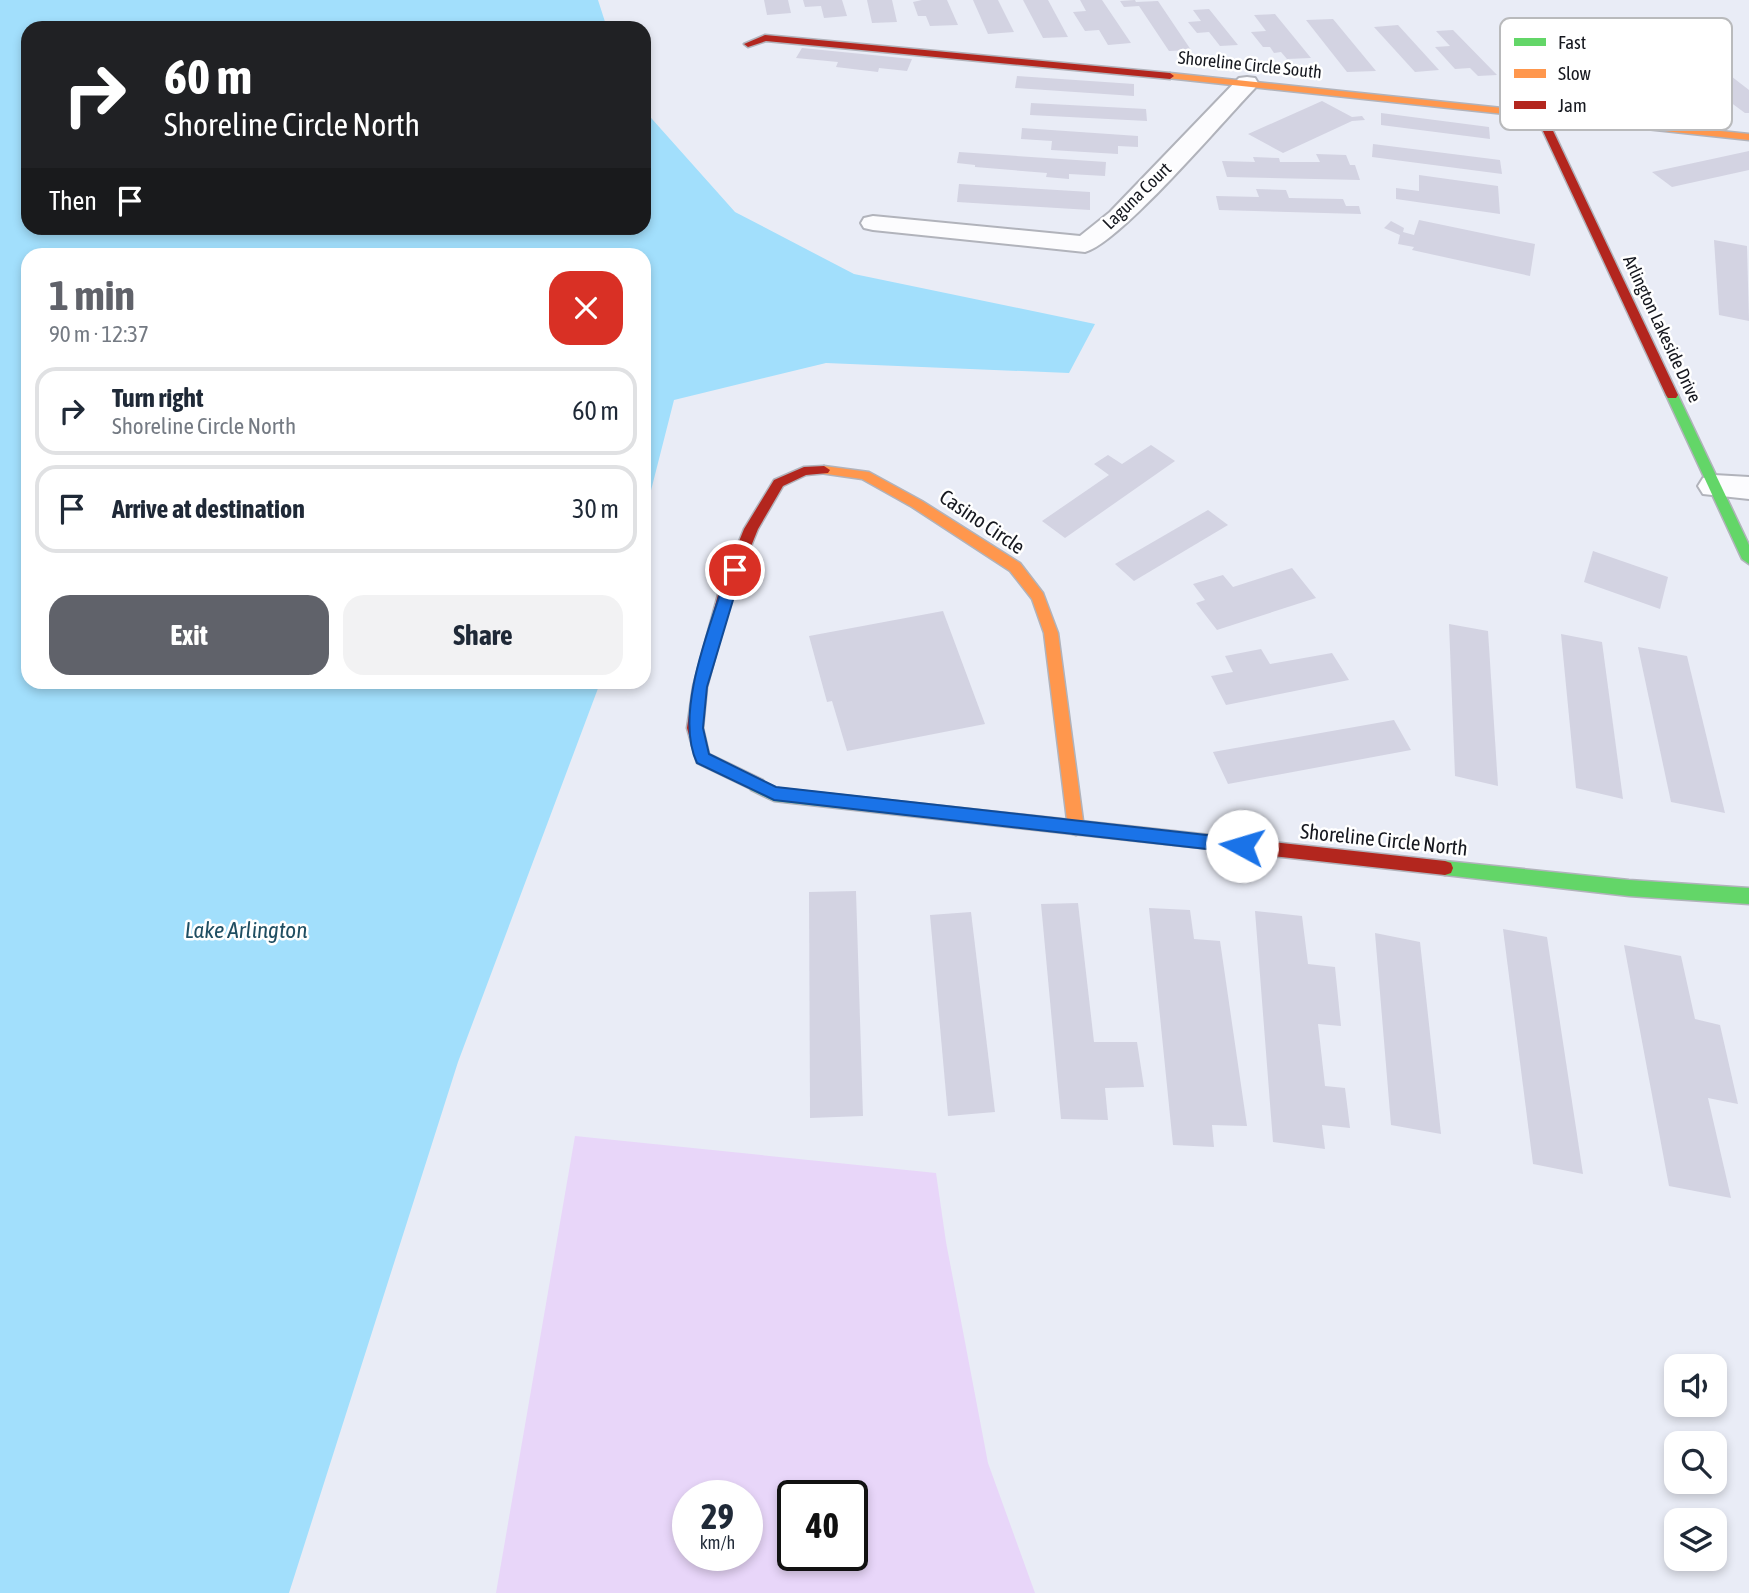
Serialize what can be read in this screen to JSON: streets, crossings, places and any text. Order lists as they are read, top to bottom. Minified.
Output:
{"streets":{"street":["Shoreline Circle South","Laguna Court","Arlington Lakeside Drive","Casino Circle","Shoreline Circle North"]},"crossings":[["Shoreline Circle South","Laguna Court"],["Casino Circle","Shoreline Circle North"]],"water":["Lake Arlington"],"legend":["Fast","Slow","Jam"],"page":{"turn":["60 m","Shoreline Circle North"],"then":"Then","heading":["1 min","90 m · 12:37"],"list":[{"name":"Turn right","note":"Shoreline Circle North","value":"60 m"},{"name":"Arrive at destination","value":"30 m"}],"buttons":["Exit","Share"],"speed":"29 km/h","limit":"40"}}
